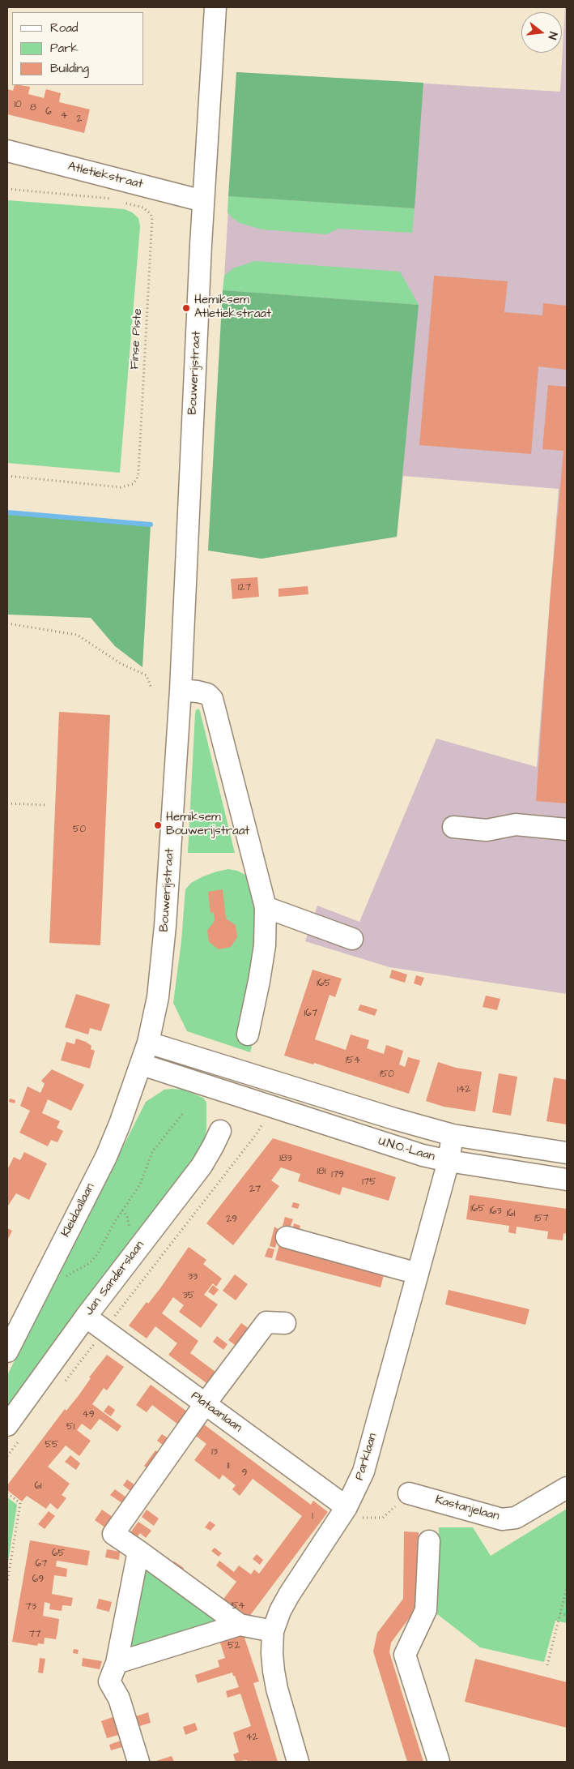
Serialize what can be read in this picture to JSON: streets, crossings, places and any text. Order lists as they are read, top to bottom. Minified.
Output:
{"streets":{"street":["Atletiekstraat","Bouwerijstraat","U.N.O.-Laan","Kleidaallaan","Jan Sanderslaan","Plataanlaan","Parklaan","Kastanjelaan"],"path":["Finse Piste"]},"crossings":[["Atletiekstraat","Bouwerijstraat"],["Bouwerijstraat","U.N.O.-Laan"],["Bouwerijstraat","Kleidaallaan"],["U.N.O.-Laan","Kleidaallaan"],["U.N.O.-Laan","Parklaan"],["Jan Sanderslaan","Plataanlaan"],["Plataanlaan","Parklaan"]],"places":["Hemiksem Atletiekstraat","Hemiksem Bouwerijstraat"],"house_numbers":["10","8","6","4","2","127","50","165","167","154","150","142","183","181","179","175","27","165","163","161","157","29","33","35","49","51","55","13","11","9","61","1","65","67","69","54","73","77","52","42"],"legend":["Road","Park","Building"],"north":"right"}
